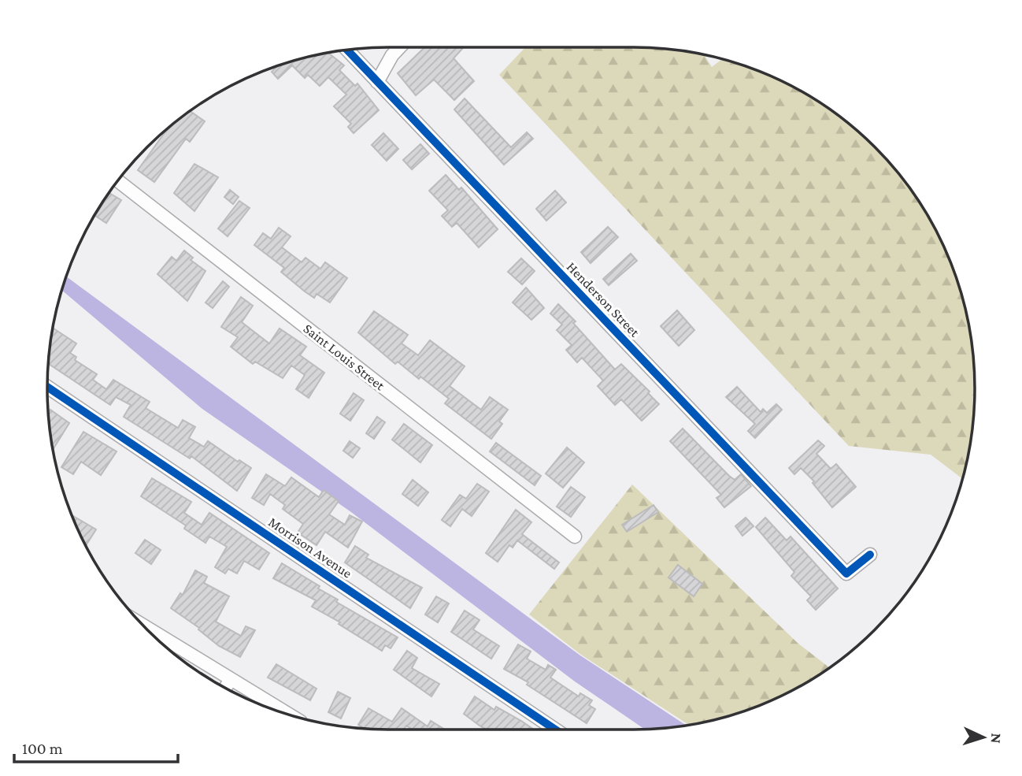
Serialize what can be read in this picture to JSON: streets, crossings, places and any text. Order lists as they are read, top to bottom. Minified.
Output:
{"streets":{"street":["Henderson Street","Saint Louis Street","Morrison Avenue"]},"scale_bar":"100 m","north":"right"}
